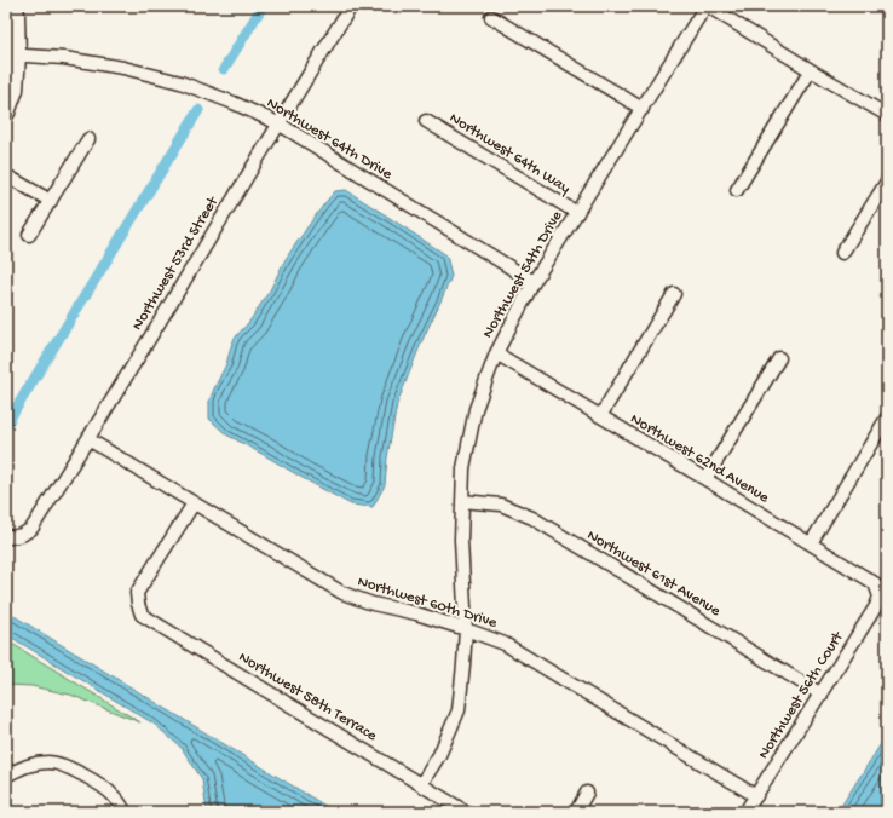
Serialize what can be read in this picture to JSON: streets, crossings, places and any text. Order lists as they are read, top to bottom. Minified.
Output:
{"streets":{"street":["Northwest 64th Drive","Northwest 64th Way","Northwest 53rd Street","Northwest 54th Drive","Northwest 62nd Avenue","Northwest 61st Avenue","Northwest 60th Drive","Northwest 56th Court","Northwest 58th Terrace"]},"crossings":[["Northwest 64th Drive","Northwest 53rd Street"],["Northwest 64th Drive","Northwest 54th Drive"],["Northwest 64th Way","Northwest 54th Drive"],["Northwest 53rd Street","Northwest 60th Drive"],["Northwest 54th Drive","Northwest 62nd Avenue"],["Northwest 54th Drive","Northwest 61st Avenue"],["Northwest 54th Drive","Northwest 60th Drive"],["Northwest 54th Drive","Northwest 58th Terrace"],["Northwest 62nd Avenue","Northwest 56th Court"],["Northwest 61st Avenue","Northwest 56th Court"],["Northwest 60th Drive","Northwest 56th Court"],["Northwest 60th Drive","Northwest 58th Terrace"]]}
